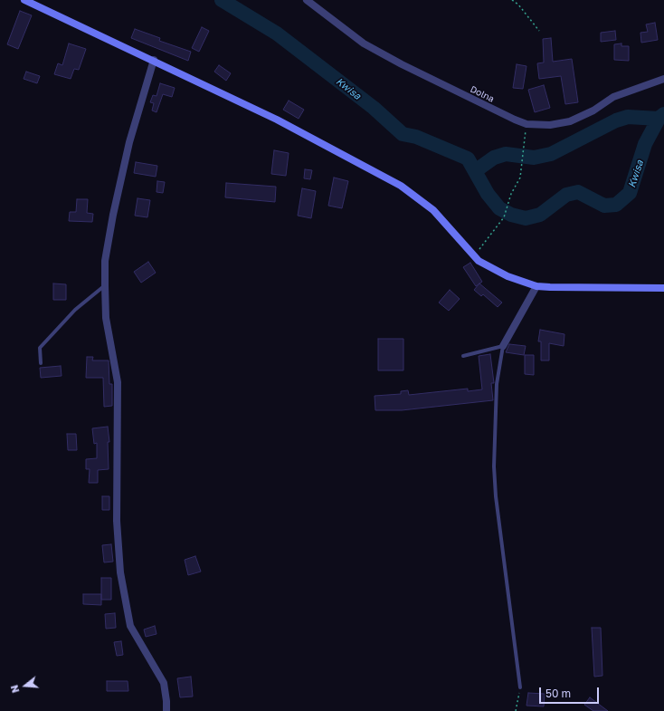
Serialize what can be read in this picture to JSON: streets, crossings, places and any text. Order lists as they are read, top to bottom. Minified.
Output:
{"streets":{"street":["Dolna"]},"water":["Kwisa"],"scale_bar":"50 m","north":"left"}
